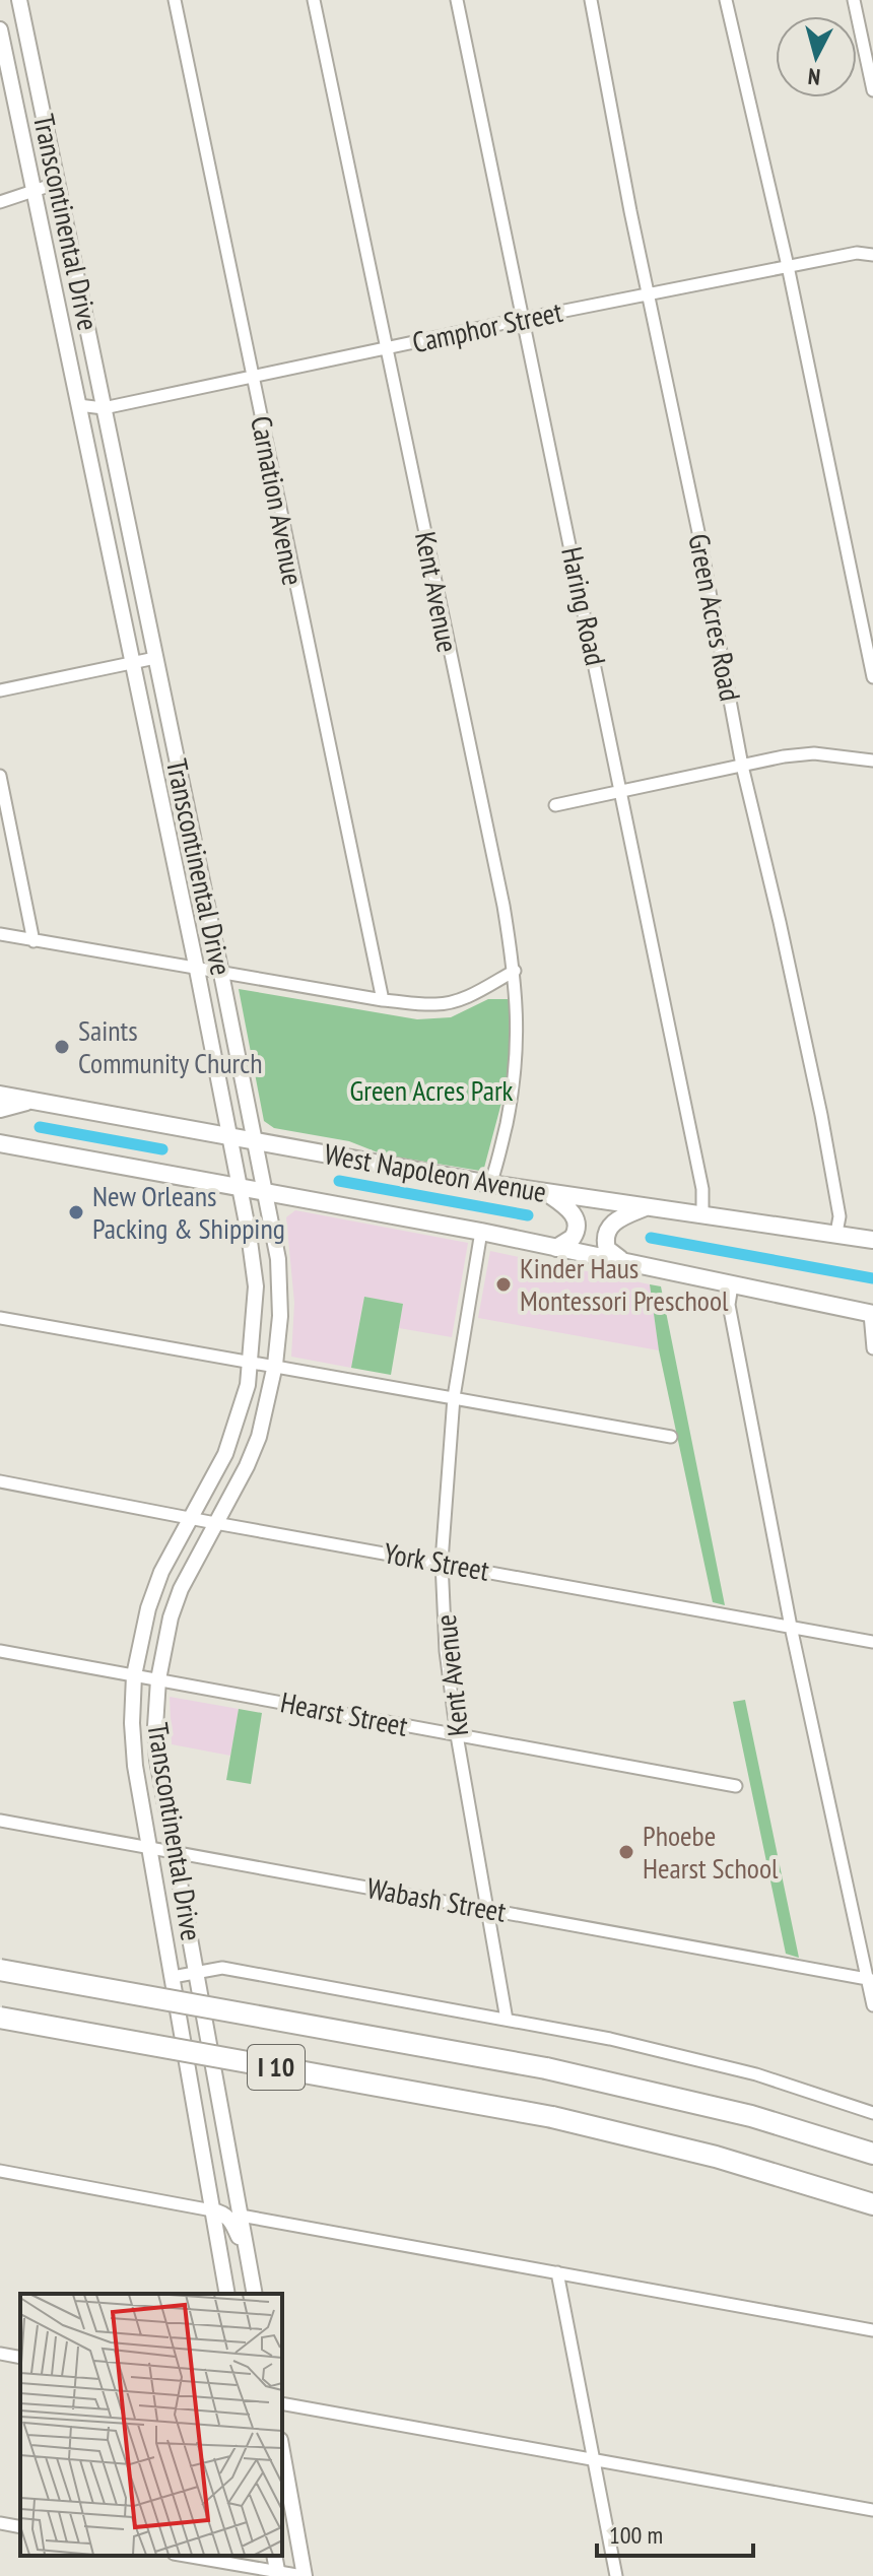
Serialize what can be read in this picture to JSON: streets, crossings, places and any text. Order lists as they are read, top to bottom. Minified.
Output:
{"streets":{"highway":["I 10"],"main road":["West Napoleon Avenue"],"street":["Transcontinental Drive","Camphor Street","Carnation Avenue","Kent Avenue","Haring Road","Green Acres Road","York Street","Hearst Street","Wabash Street"]},"crossings":[["Transcontinental Drive","Camphor Street"],["Transcontinental Drive","West Napoleon Avenue"],["Transcontinental Drive","York Street"],["Transcontinental Drive","Hearst Street"],["Transcontinental Drive","Wabash Street"],["Camphor Street","Carnation Avenue"],["Camphor Street","Kent Avenue"],["Camphor Street","Haring Road"],["Camphor Street","Green Acres Road"],["Kent Avenue","West Napoleon Avenue"],["Kent Avenue","York Street"],["Kent Avenue","Hearst Street"],["Kent Avenue","Wabash Street"],["Haring Road","West Napoleon Avenue"],["Green Acres Road","West Napoleon Avenue"]],"parks":["Green Acres Park"],"places":["Saints Community Church","New Orleans Packing & Shipping","Kinder Haus Montessori Preschool","Phoebe Hearst School"],"scale_bar":"100 m","north":"bottom"}
